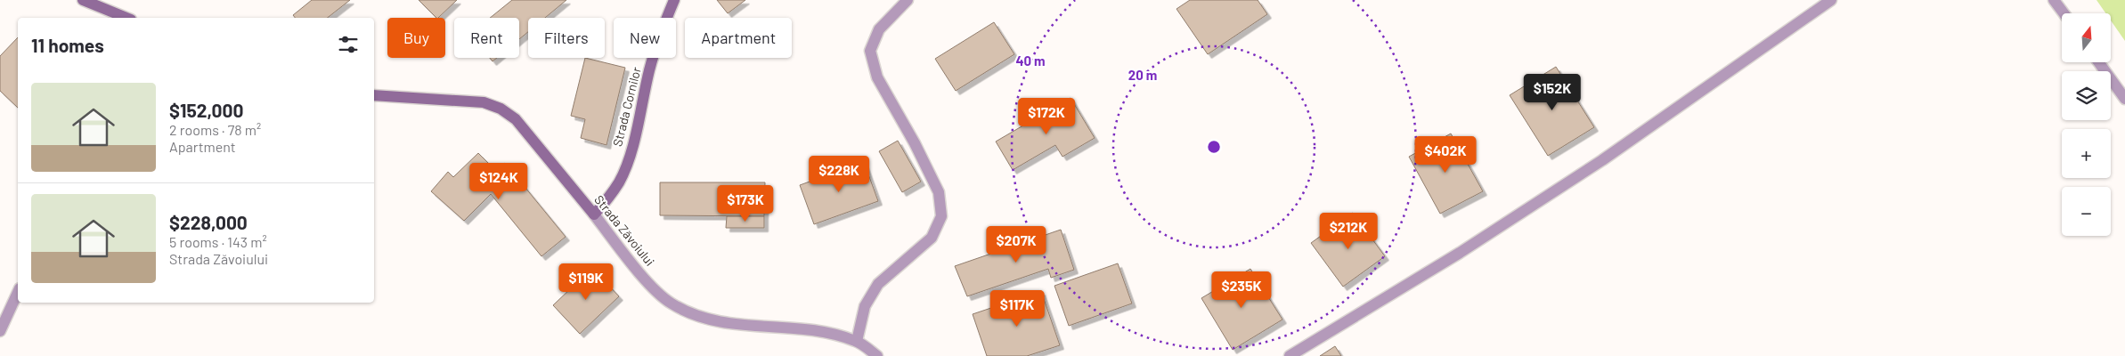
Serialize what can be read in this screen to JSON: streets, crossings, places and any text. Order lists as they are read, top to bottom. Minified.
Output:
{"streets":{"street":["Strada Cornilor","Strada Zăvoiului"]},"crossings":[["Strada Cornilor","Strada Zăvoiului"]],"north":"top","page":{"map_buttons":["+","−"],"chip":["Buy","Rent","Filters","New","Apartment"],"heading":"11 homes","list":[{"name":"$152,000","note":"2 rooms · 78 m² · Apartment"},{"name":"$228,000","note":"5 rooms · 143 m² · Strada Zăvoiului"}],"price":["$152K","$172K","$402K","$228K","$124K","$173K","$212K","$207K","$119K","$235K","$117K"]},"rings":["40 m","20 m"]}
